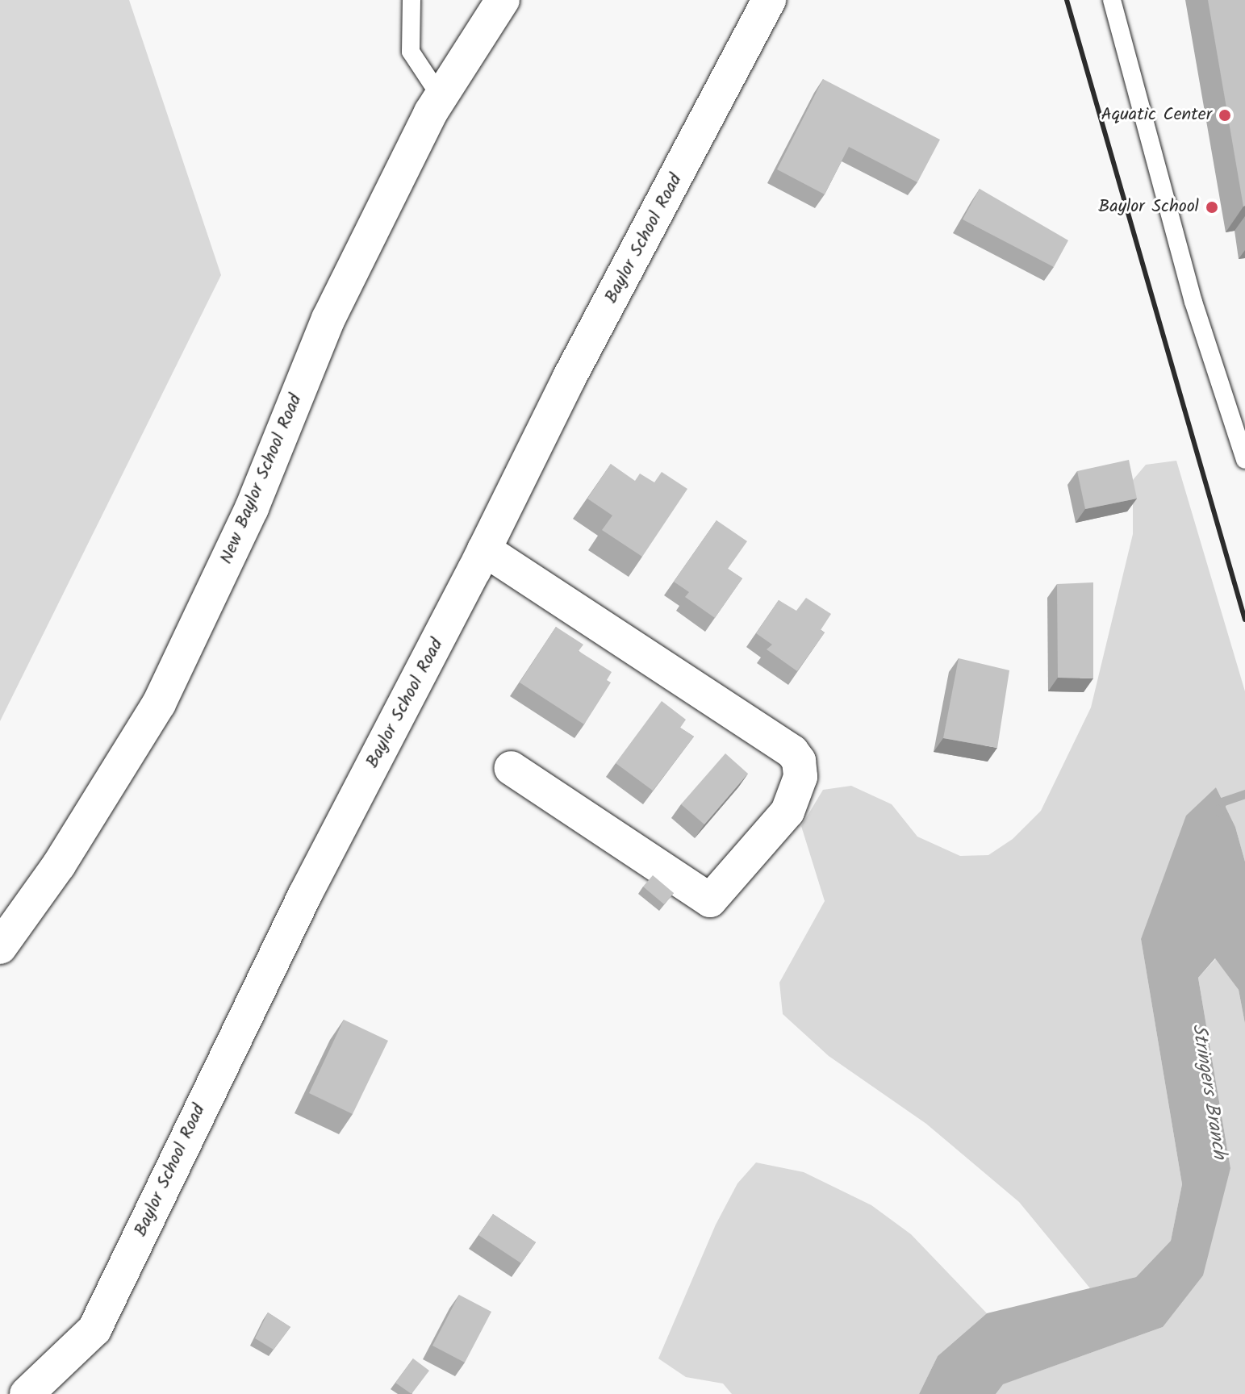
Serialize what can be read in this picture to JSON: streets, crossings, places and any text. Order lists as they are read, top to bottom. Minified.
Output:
{"streets":{"street":["Baylor School Road","New Baylor School Road"]},"water":["Stringers Branch"],"places":["Aquatic Center","Baylor School"]}
